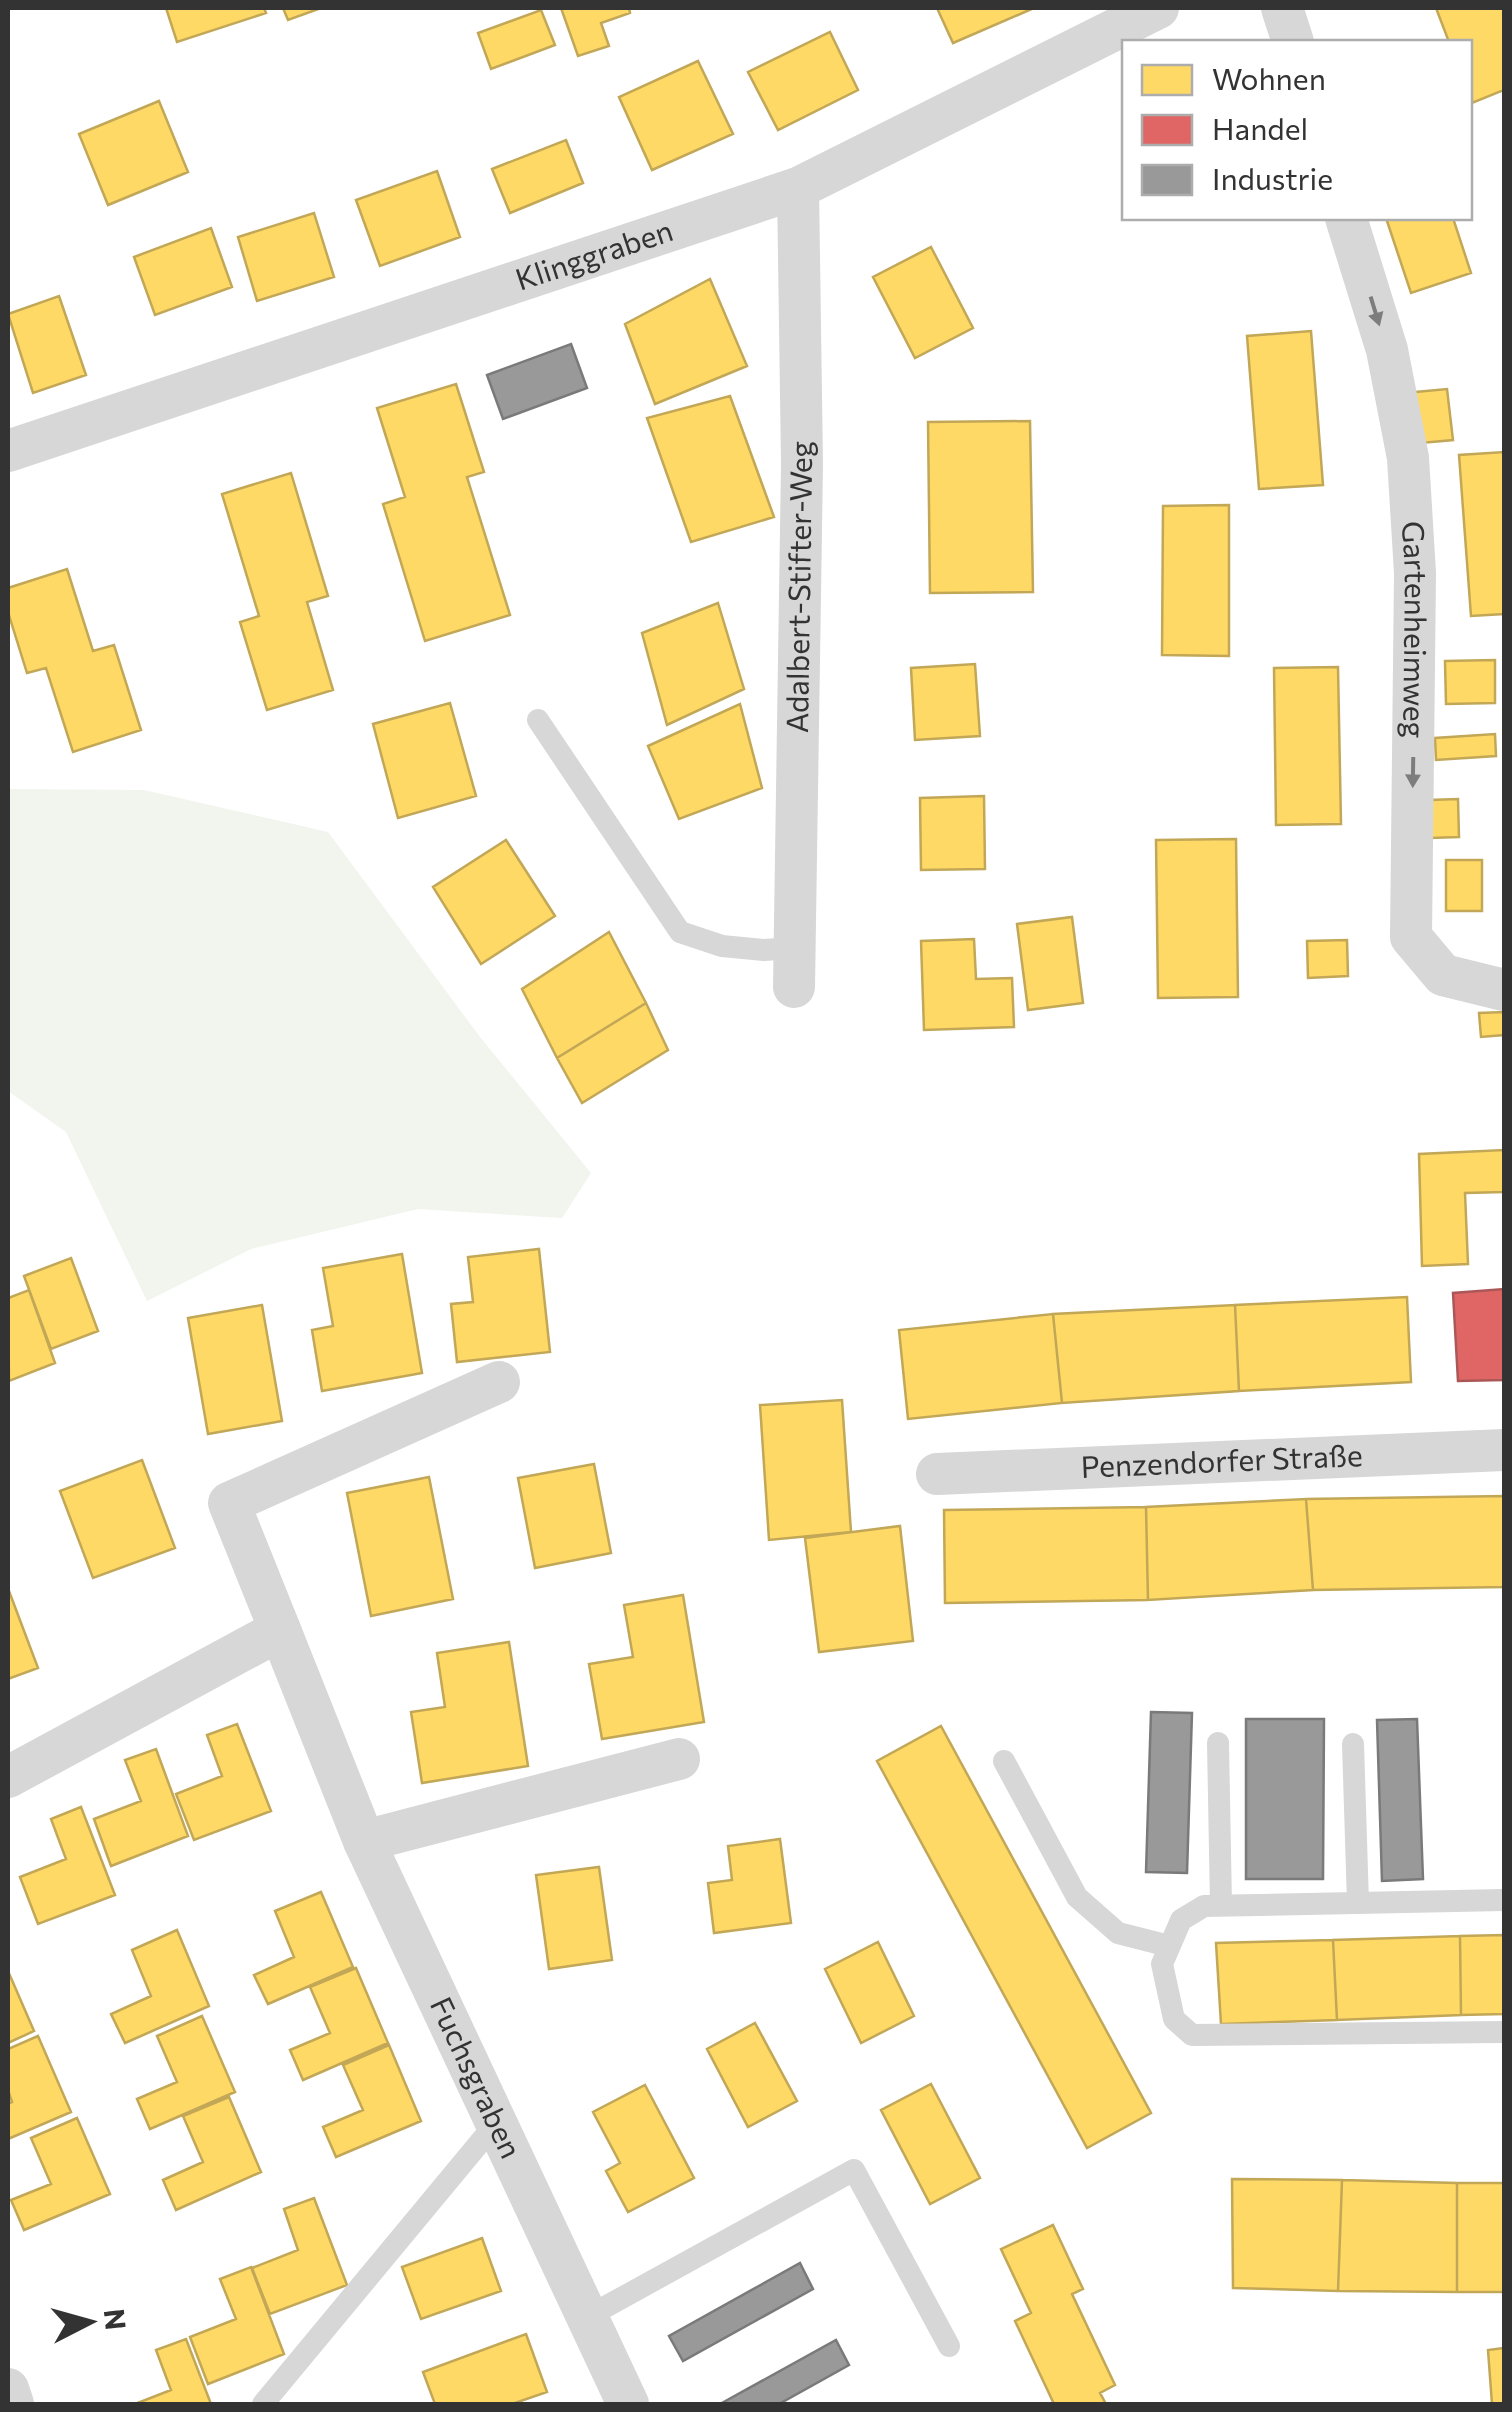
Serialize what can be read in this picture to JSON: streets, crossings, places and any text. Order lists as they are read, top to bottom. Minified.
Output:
{"streets":{"street":["Klinggraben","Adalbert-Stifter-Weg","Gartenheimweg","Penzendorfer Straße","Fuchsgraben"]},"crossings":[["Klinggraben","Adalbert-Stifter-Weg"]],"one_way":["Gartenheimweg"],"legend":["Wohnen","Handel","Industrie"],"north":"right"}
